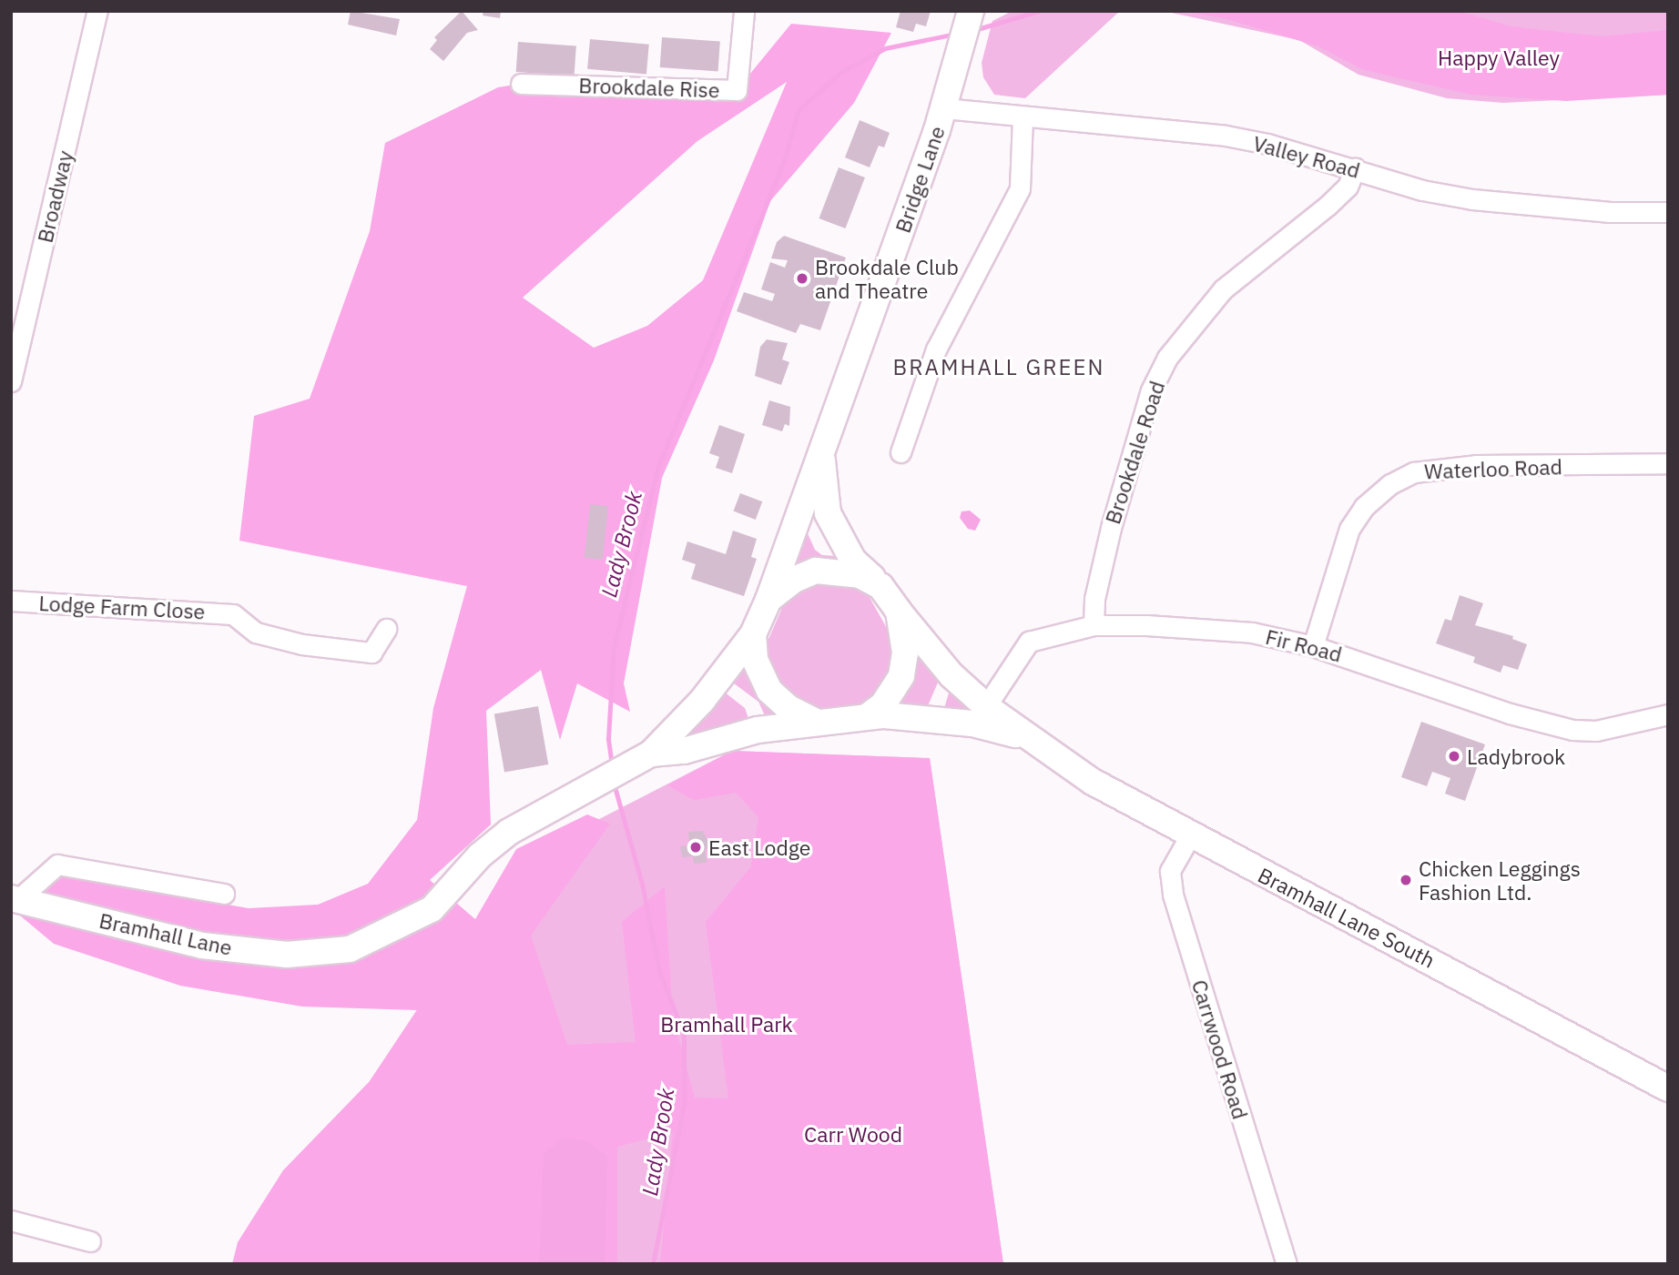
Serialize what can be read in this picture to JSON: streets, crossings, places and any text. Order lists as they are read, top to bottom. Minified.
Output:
{"streets":{"main road":["Bridge Lane","Bramhall Lane South","Bramhall Lane"],"street":["Brookdale Rise","Valley Road","Broadway","Brookdale Road","Waterloo Road","Lodge Farm Close","Fir Road","Carrwood Road"]},"crossings":[["Valley Road","Bridge Lane"],["Valley Road","Brookdale Road"],["Bridge Lane","Bramhall Lane South"],["Brookdale Road","Fir Road"],["Waterloo Road","Fir Road"],["Fir Road","Bramhall Lane South"],["Bramhall Lane South","Carrwood Road"]],"districts":["BRAMHALL GREEN"],"water":["Lady Brook"],"parks":["Happy Valley","Bramhall Park","Carr Wood"],"places":["Brookdale Club and Theatre","Ladybrook","East Lodge","Chicken Leggings Fashion Ltd."]}
